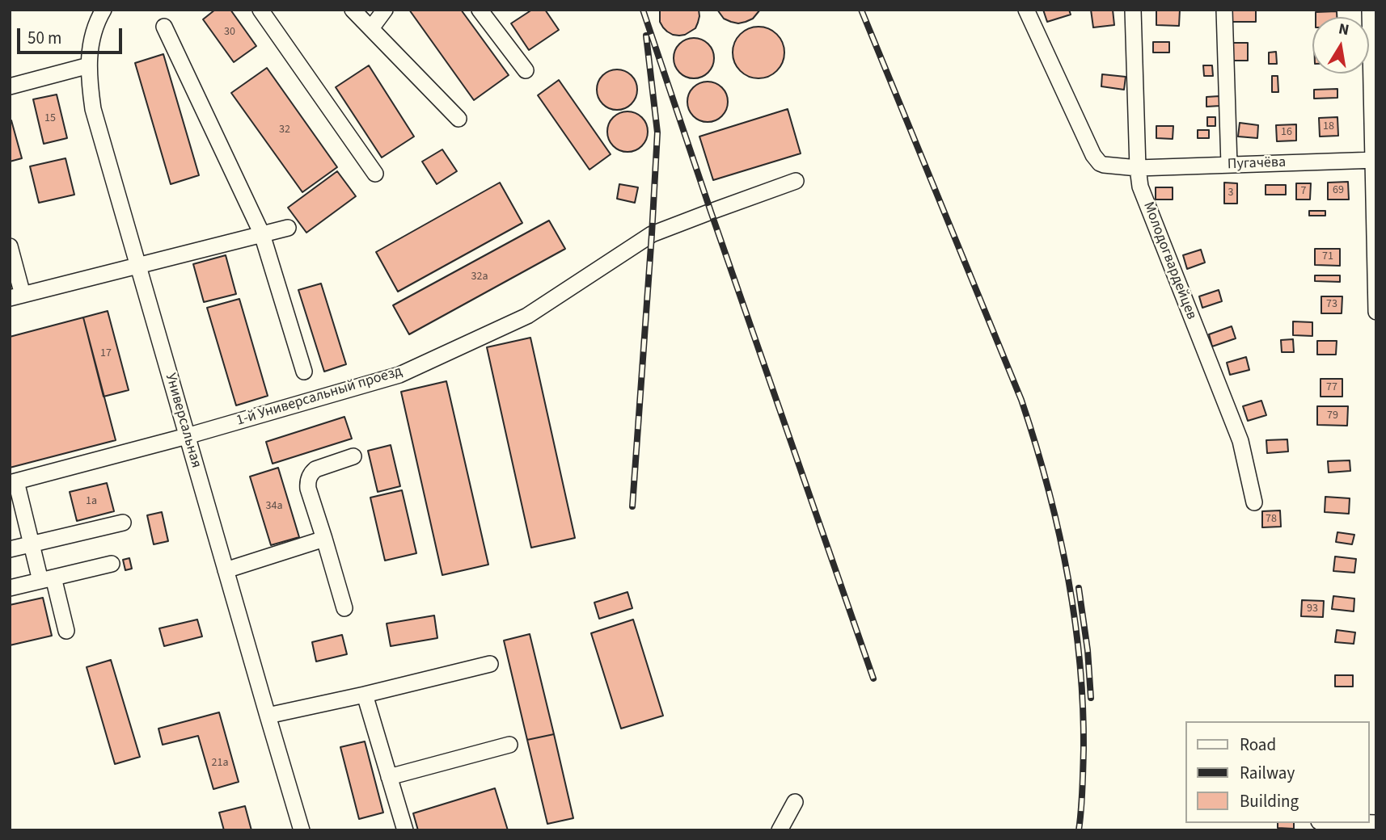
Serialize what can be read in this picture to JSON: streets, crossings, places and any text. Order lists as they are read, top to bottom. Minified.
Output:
{"streets":{"street":["Пугачёва","Молодогвардейцев","1-й Универсальный проезд","Универсальная"]},"crossings":[["Пугачёва","Молодогвардейцев"],["1-й Универсальный проезд","Универсальная"]],"house_numbers":["30","15","18","32","16","69","7","3","71","32а","73","17","77","79","1а","34а","78","93","21а"],"legend":["Road","Railway","Building"],"scale_bar":"50 m","north":"top"}
